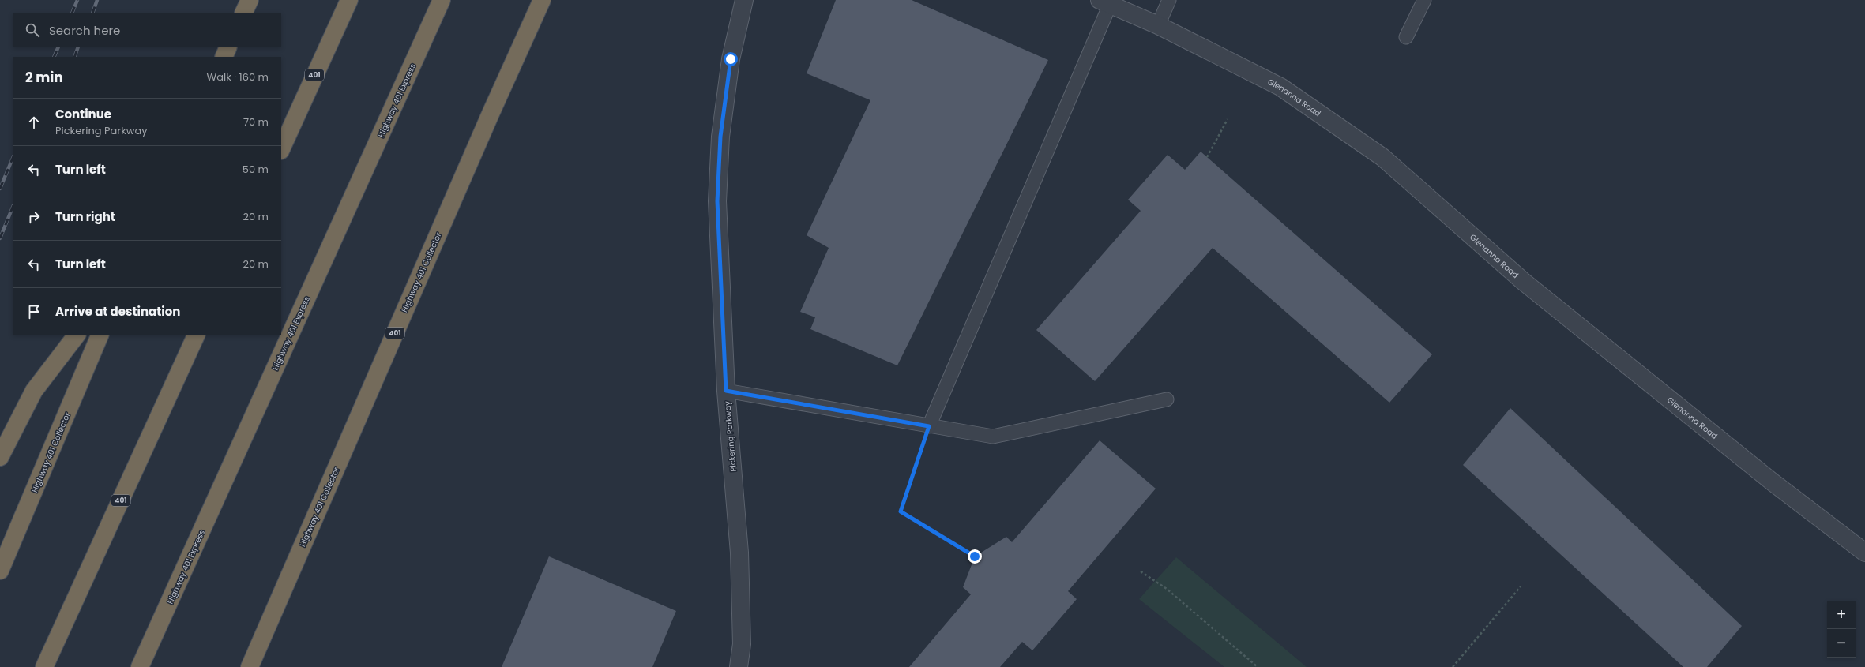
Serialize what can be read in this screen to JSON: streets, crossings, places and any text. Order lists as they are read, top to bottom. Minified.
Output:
{"streets":{"highway":["401","Highway 401 Express","Highway 401 Collector"],"street":["Glenanna Road","Pickering Parkway"]},"page":{"search":"Search here","heading":["2 min","Walk · 160 m"],"list":[["Continue","Pickering Parkway","70 m"],["Turn left","50 m"],["Turn right","20 m"],["Turn left","20 m"],"Arrive at destination"],"map_buttons":["+","−"]}}
